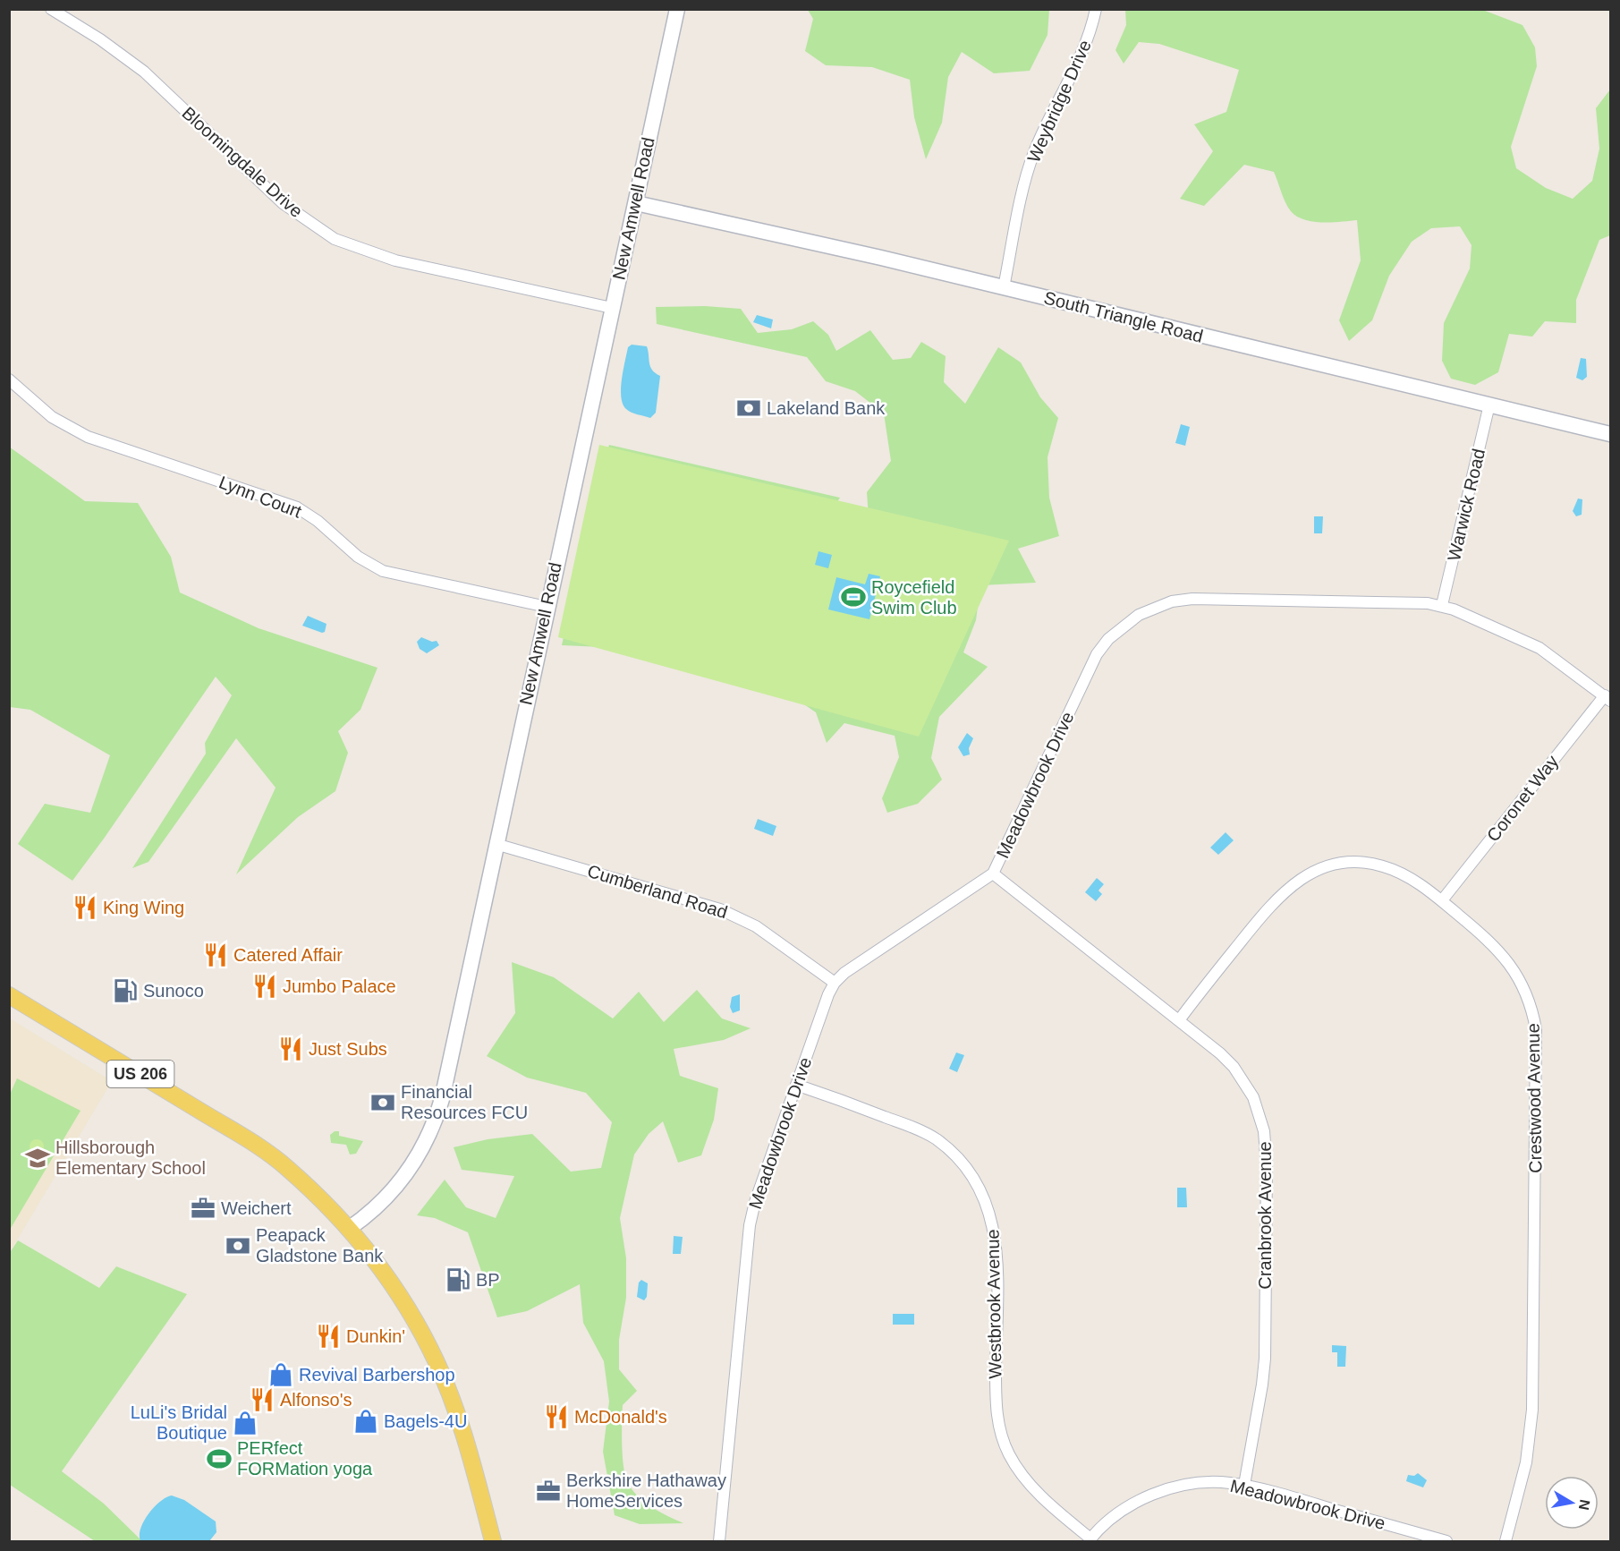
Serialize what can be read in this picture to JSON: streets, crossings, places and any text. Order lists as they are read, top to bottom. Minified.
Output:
{"streets":{"main road":["US 206"],"street":["Weybridge Drive","Bloomingdale Drive","New Amwell Road","South Triangle Road","Lynn Court","Warwick Road","Meadowbrook Drive","Coronet Way","Cumberland Road","Crestwood Avenue","Cranbrook Avenue","Westbrook Avenue"]},"crossings":[["Weybridge Drive","South Triangle Road"],["Bloomingdale Drive","New Amwell Road"],["New Amwell Road","South Triangle Road"],["New Amwell Road","Lynn Court"],["New Amwell Road","Cumberland Road"],["New Amwell Road","US 206"],["South Triangle Road","Warwick Road"],["Warwick Road","Meadowbrook Drive"],["Meadowbrook Drive","Coronet Way"],["Meadowbrook Drive","Cumberland Road"],["Meadowbrook Drive","Cranbrook Avenue"],["Meadowbrook Drive","Westbrook Avenue"],["Coronet Way","Crestwood Avenue"],["Crestwood Avenue","Cranbrook Avenue"]],"places":{"bank":["Lakeland Bank","Financial Resources FCU","Peapack Gladstone Bank"],"sports":["Roycefield Swim Club","PERfect FORMation yoga"],"restaurant":["King Wing","Catered Affair","Jumbo Palace","Just Subs","Dunkin'","Alfonso's","McDonald's"],"fuel station":["Sunoco","BP"],"school or university":["Hillsborough Elementary School"],"office":["Weichert","Berkshire Hathaway HomeServices"],"shop":["Revival Barbershop","Bagels-4U","LuLi's Bridal Boutique"]},"north":"right"}
